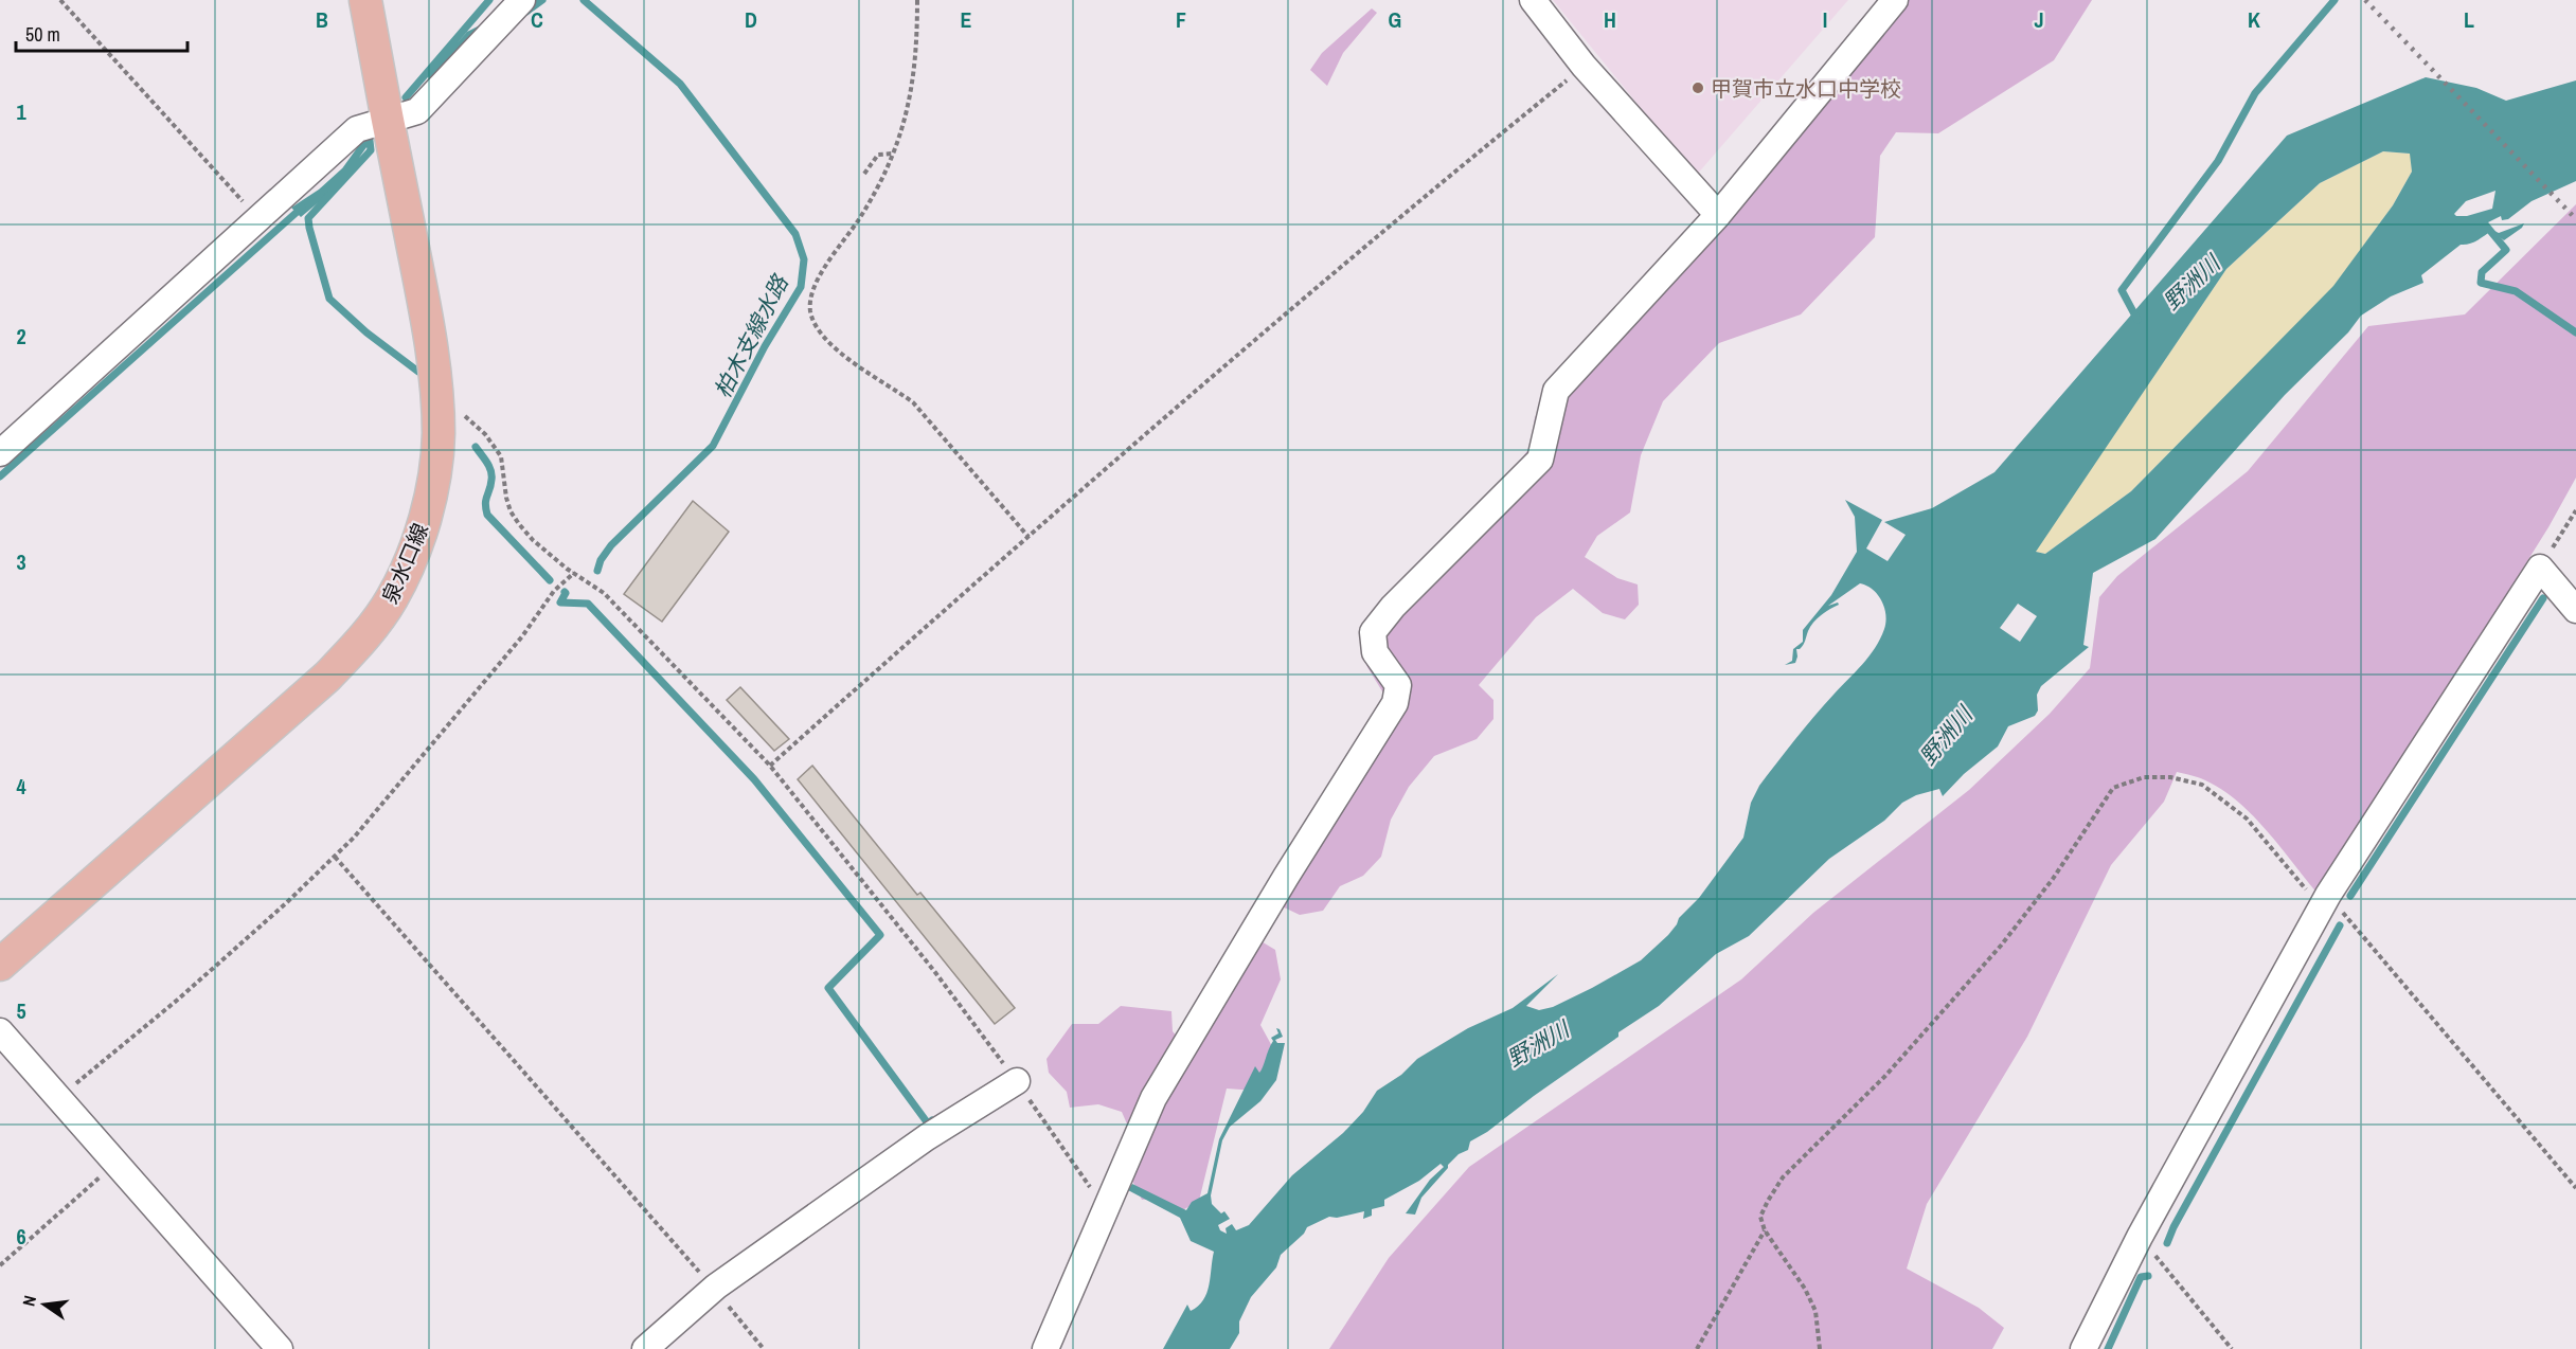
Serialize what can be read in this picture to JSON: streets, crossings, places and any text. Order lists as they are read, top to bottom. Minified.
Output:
{"streets":{"main road":["泉水口線"]},"water":["野洲川","柏木支線水路"],"places":["甲賀市立水口中学校"],"scale_bar":"50 m","north":"left","grid":{"columns":["B","C","D","E","F","G","H","I","J","K","L"],"rows":["1","2","3","4","5","6"]}}
